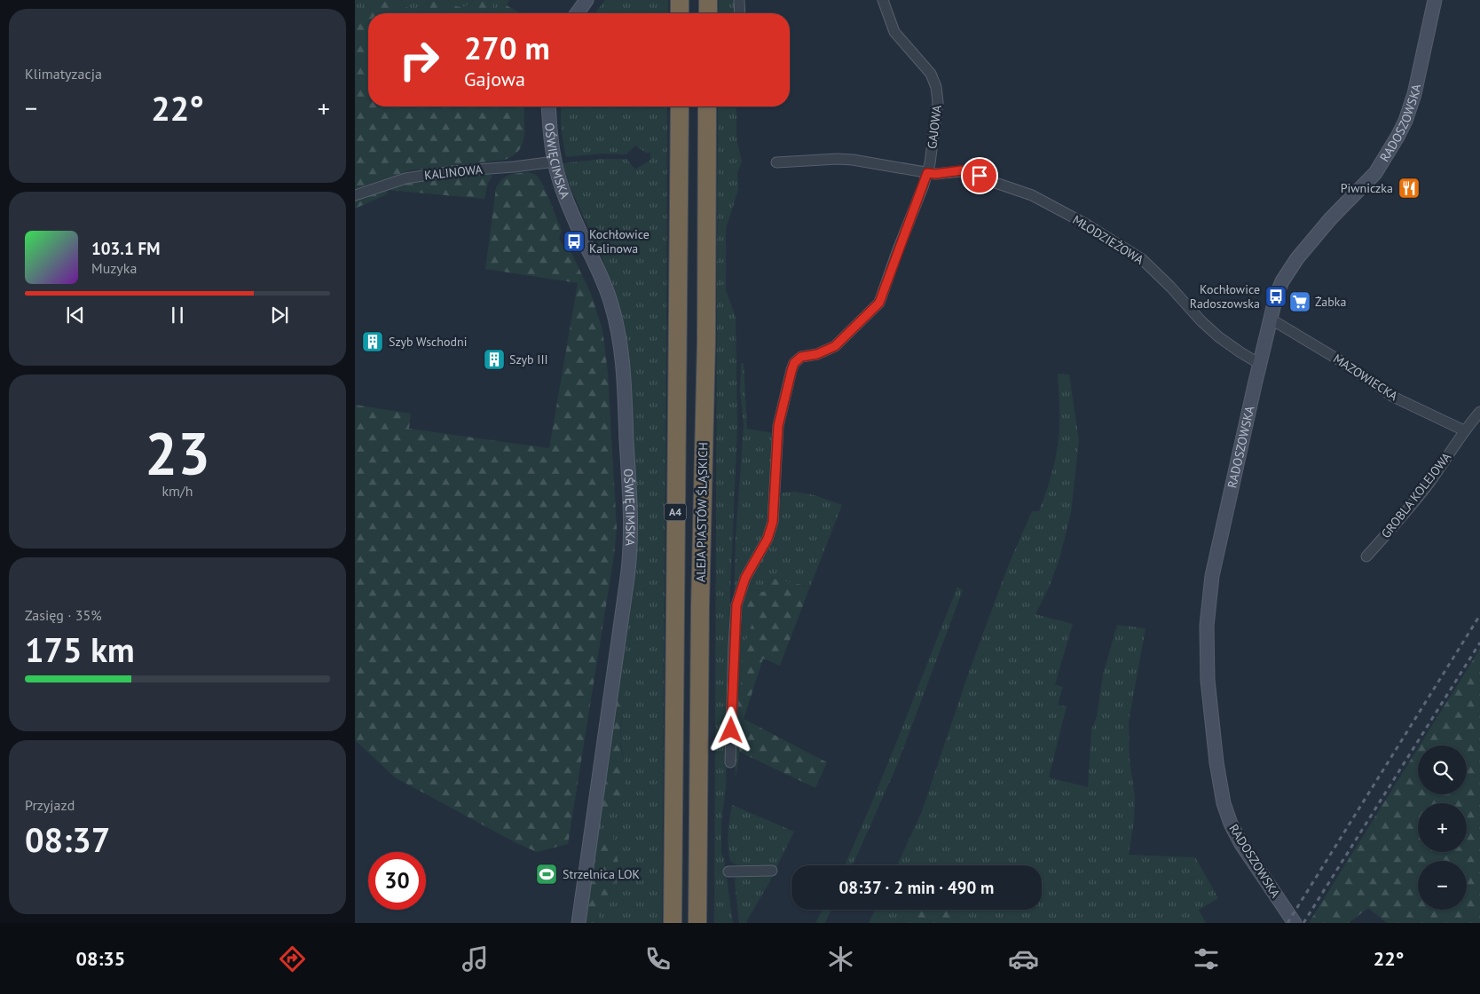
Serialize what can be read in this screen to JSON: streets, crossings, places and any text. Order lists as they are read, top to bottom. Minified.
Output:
{"streets":{"highway":["A4","ALEJA PIASTÓW ŚLĄSKICH"],"street":["RADOSZOWSKA","GAJOWA","OŚWIĘCIMSKA","KALINOWA","MŁODZIEŻOWA","MAZOWIECKA","GROBLA KOLEJOWA"]},"crossings":[["RADOSZOWSKA","MŁODZIEŻOWA"],["RADOSZOWSKA","MAZOWIECKA"],["GAJOWA","MŁODZIEŻOWA"],["OŚWIĘCIMSKA","KALINOWA"],["MAZOWIECKA","GROBLA KOLEJOWA"]],"places":{"restaurant":["Piwniczka"],"bus stop":["Kochłowice Kalinowa","Kochłowice Radoszowska"],"supermarket":["Żabka"],"building":["Szyb Wschodni","Szyb III"],"sports":["Strzelnica LOK"]},"page":{"tile":["Klimatyzacja",["23","km/h"],["Zasięg · 35%","175 km"],["Przyjazd","08:37"]],"turn":["270 m","Gajowa"],"heat":["−","22°","+"],"song":["103.1 FM","Muzyka"],"map_buttons":["+","−"],"limit":"30","trip":"08:37 · 2 min · 490 m","tabs":["08:35","22°"]}}
